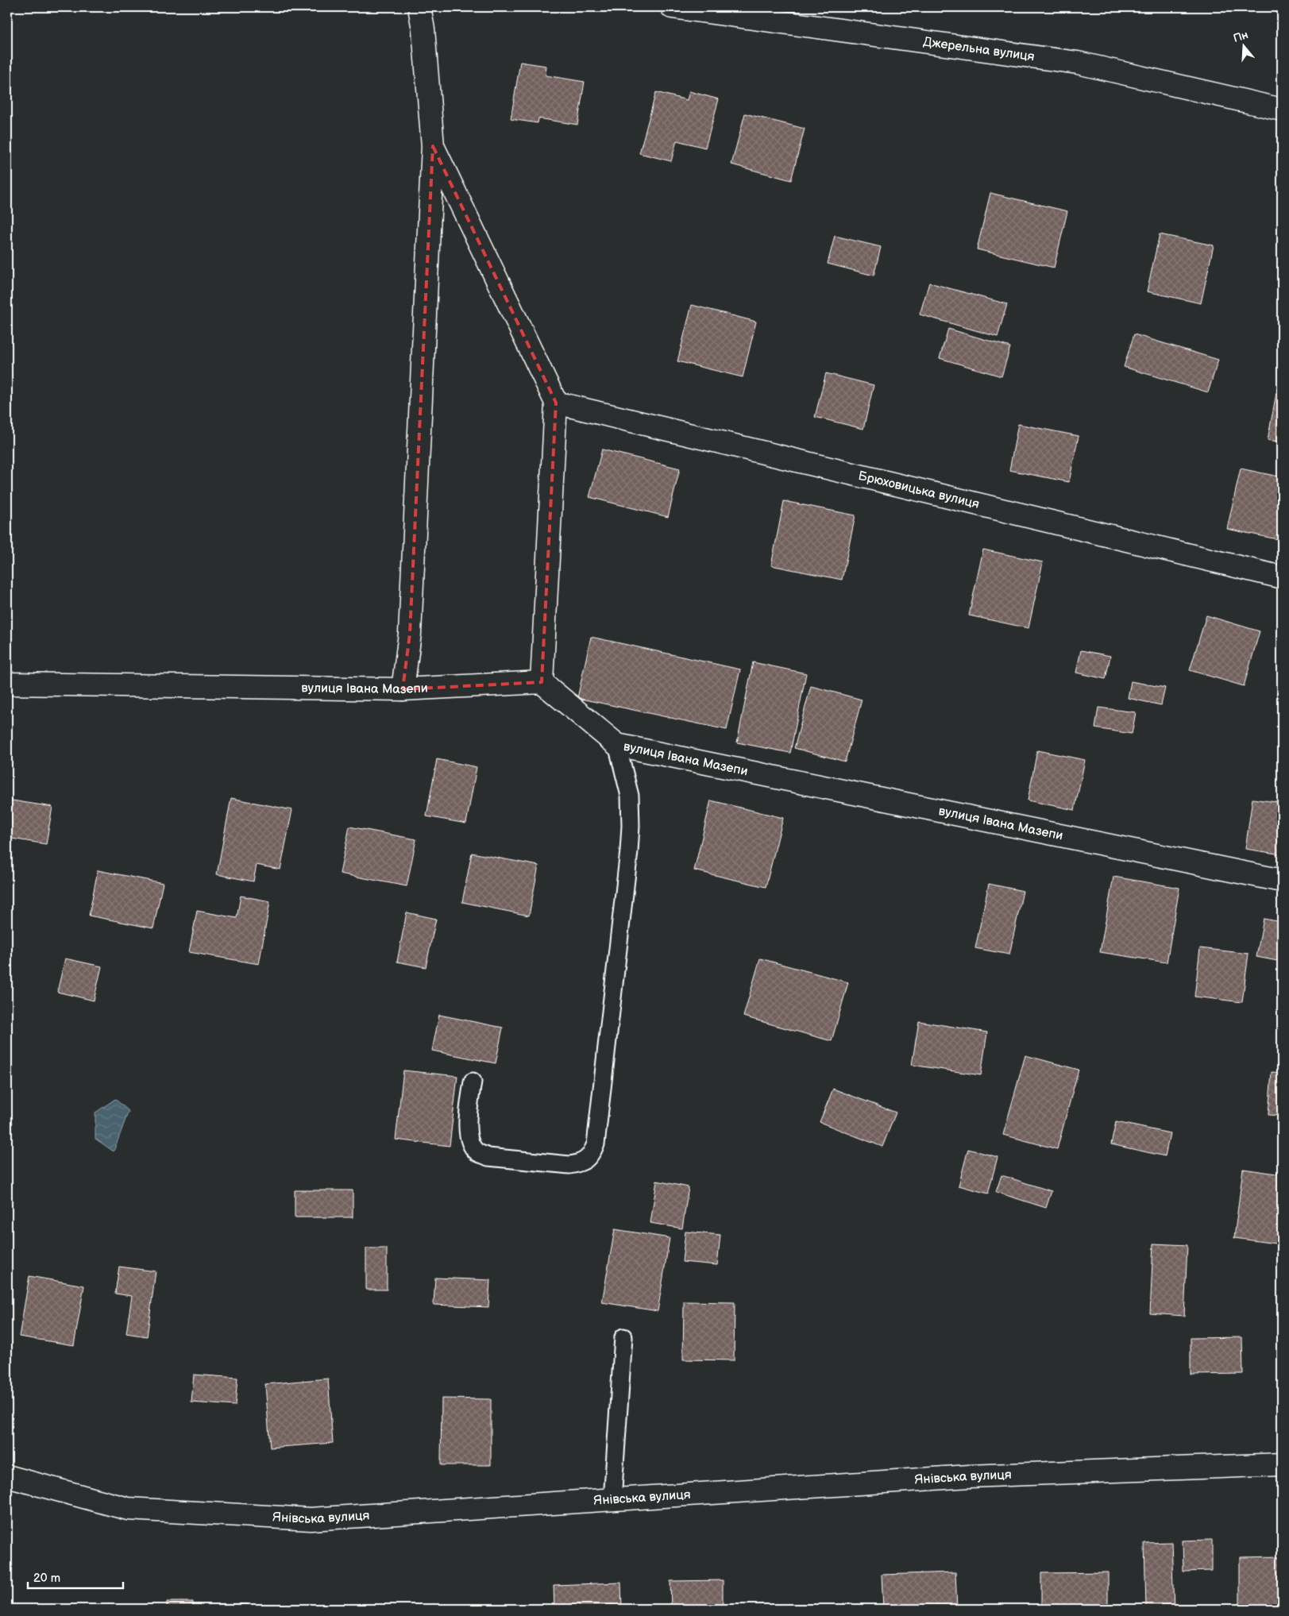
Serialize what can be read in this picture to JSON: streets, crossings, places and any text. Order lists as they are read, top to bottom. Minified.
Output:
{"streets":{"street":["Джерельна вулиця","Брюховицька вулиця","вулиця Івана Мазепи","Янівська вулиця"]},"scale_bar":"20 m","north":"top"}
